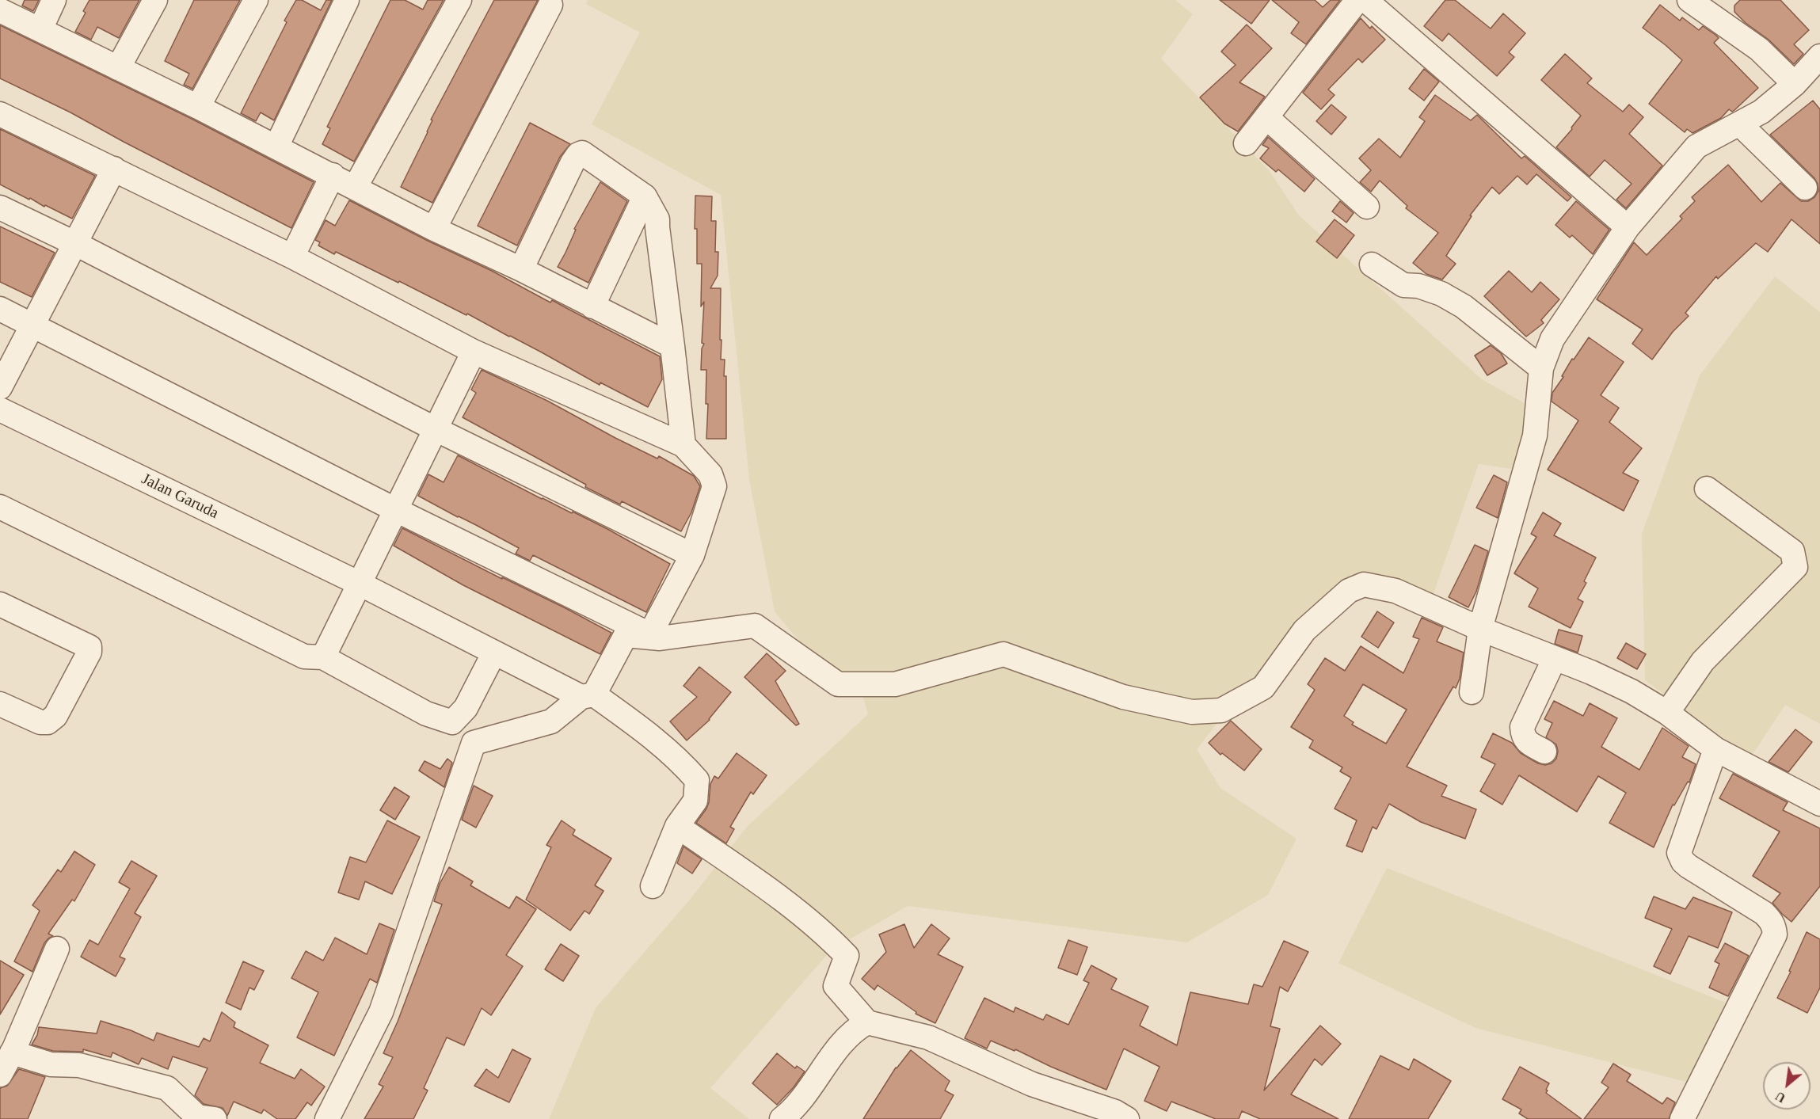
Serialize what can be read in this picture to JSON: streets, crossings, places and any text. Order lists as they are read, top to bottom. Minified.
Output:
{"streets":{"street":["Jalan Garuda"]},"north":"bottom left"}
